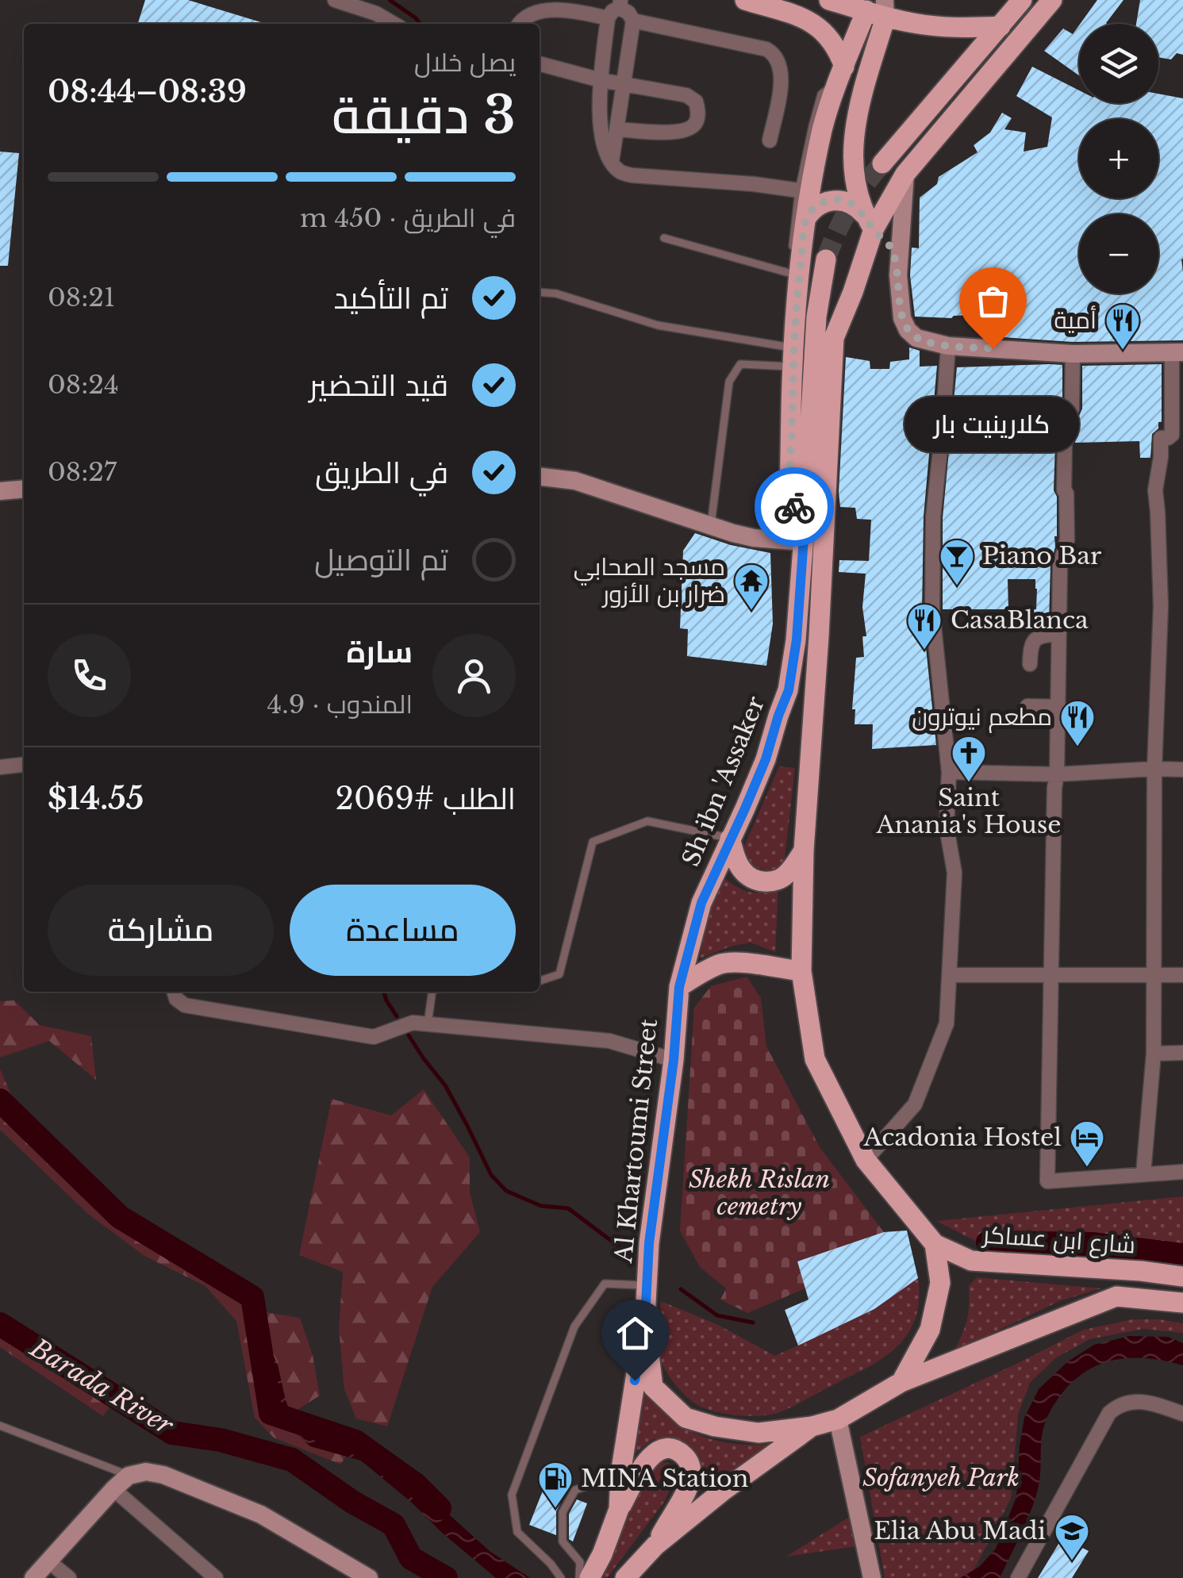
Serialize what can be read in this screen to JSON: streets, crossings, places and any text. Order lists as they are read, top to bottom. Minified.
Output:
{"streets":{"main road":["Sh ibn 'Assaker","Al Khartoumi Street","شارع ابن عساكر"]},"crossings":[["Sh ibn 'Assaker","Al Khartoumi Street"]],"water":["Barada River"],"parks":["Shekh Rislan cemetry","Sofanyeh Park"],"places":{"other":["كلارينيت بار"],"restaurant":["أمية","CasaBlanca","مطعم نيوترون"],"bar":["Piano Bar"],"temple":["مسجد الصحابي ضرار بن الأزور"],"church":["Saint Anania's House"],"hotel":["Acadonia Hostel"],"fuel station":["MINA Station"],"school or university":["Elia Abu Madi"]},"page":{"map_buttons":["+","−"],"heading":["3 دقيقة","يصل خلال","08:39–08:44"],"panel":["سارة","المندوب · 4.9","الطلب #2069","$14.55"],"bar":"في الطريق · 450 m","list":[["تم التأكيد","08:21"],["قيد التحضير","08:24"],["في الطريق","08:27"],"تم التوصيل"],"bubble":"كلارينيت بار","buttons":["مساعدة","مشاركة"]}}
